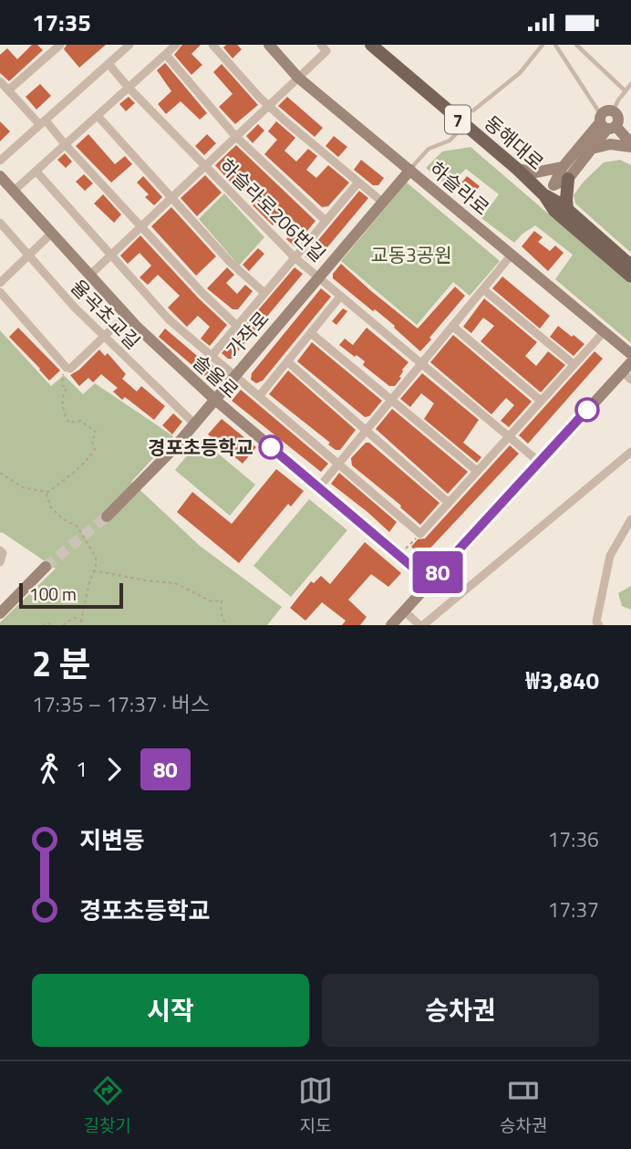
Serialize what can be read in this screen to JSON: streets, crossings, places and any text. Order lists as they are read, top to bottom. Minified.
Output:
{"streets":{"main road":["7","동해대로"],"street":["하슬라로","하슬라로206번길","율곡초교길","가작로","솔올로"]},"crossings":[["하슬라로","하슬라로206번길"],["하슬라로","가작로"],["하슬라로206번길","가작로"],["하슬라로206번길","솔올로"],["율곡초교길","가작로"],["가작로","솔올로"]],"parks":["교동3공원"],"places":["경포초등학교"],"lines":["bus line 80"],"scale_bar":"100 m","page":{"status":"17:35","on_map":"80","scale":"100 m","heading":["2 분","17:35 – 17:37 · 버스","₩3,840"],"legs":["1","80"],"list":[{"name":"지변동","value":"17:36"},{"name":"경포초등학교","value":"17:37"}],"buttons":["시작","승차권"],"tabs":["길찾기","지도","승차권"]}}
